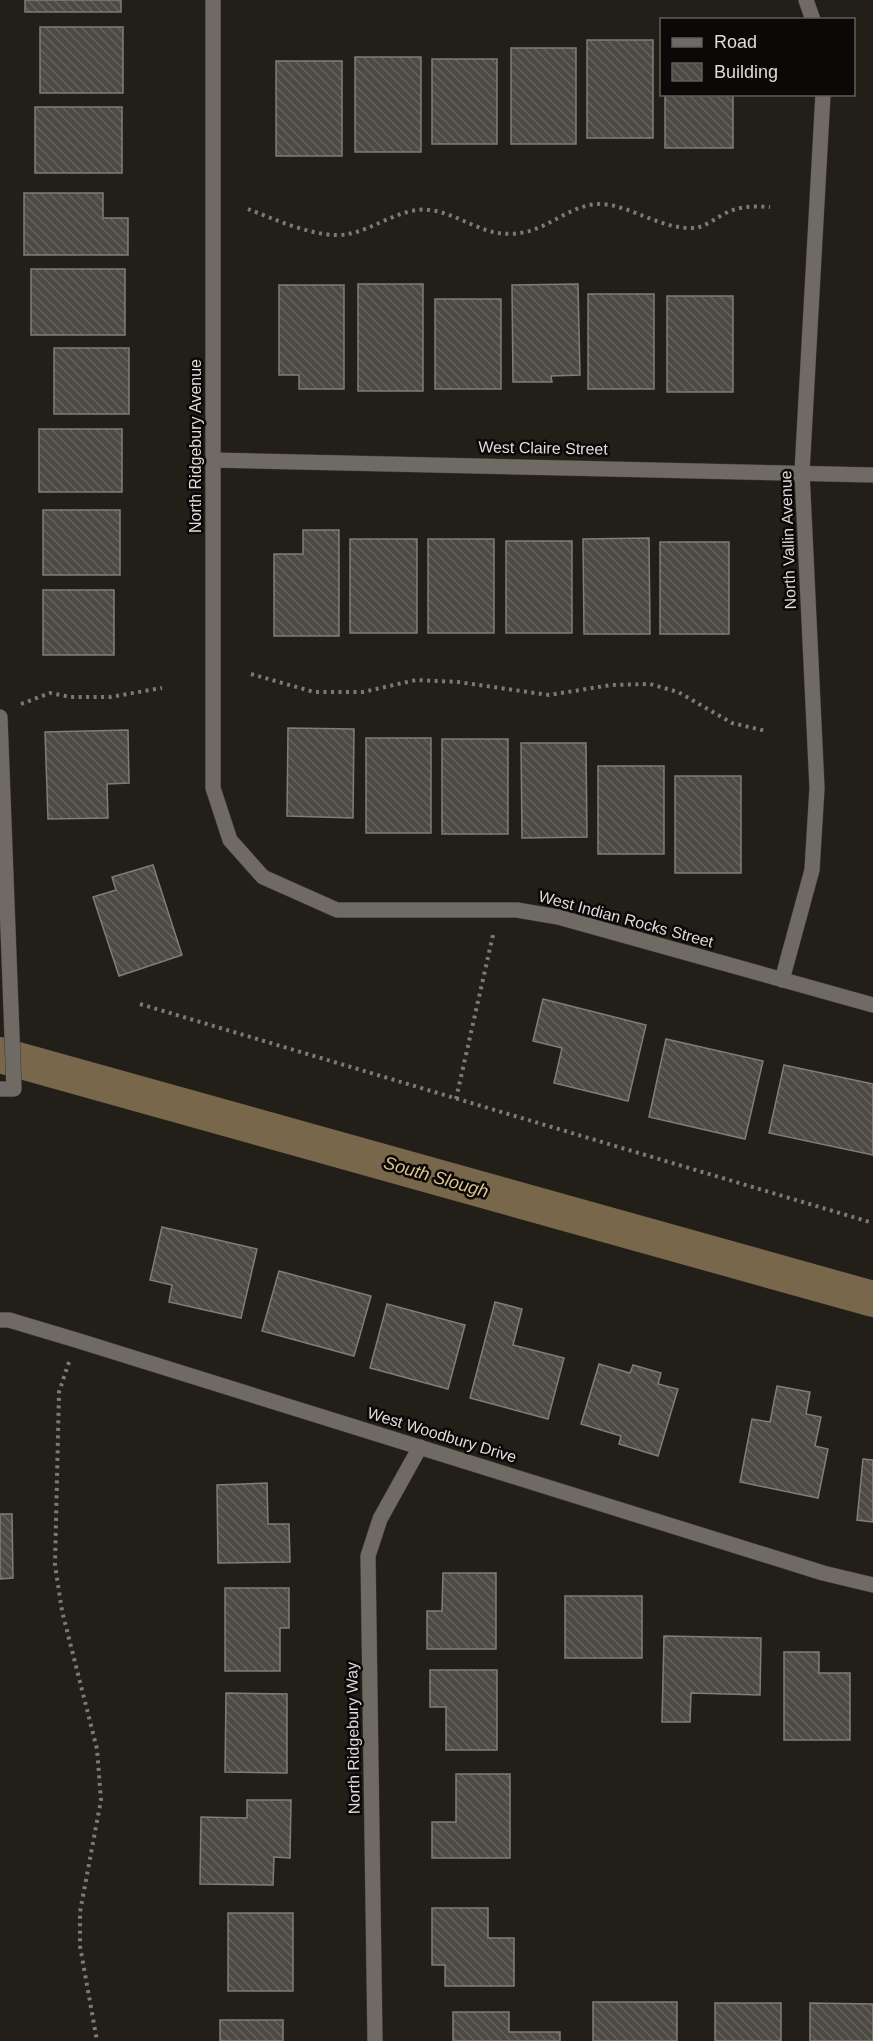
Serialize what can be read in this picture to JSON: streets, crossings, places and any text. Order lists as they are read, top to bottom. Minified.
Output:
{"streets":{"street":["North Ridgebury Avenue","West Claire Street","North Vallin Avenue","West Indian Rocks Street","West Woodbury Drive","North Ridgebury Way"]},"crossings":[["North Ridgebury Avenue","West Claire Street"],["North Ridgebury Avenue","West Indian Rocks Street"],["West Claire Street","North Vallin Avenue"],["North Vallin Avenue","West Indian Rocks Street"],["West Woodbury Drive","North Ridgebury Way"]],"water":["South Slough"],"legend":["Road","Building"]}
